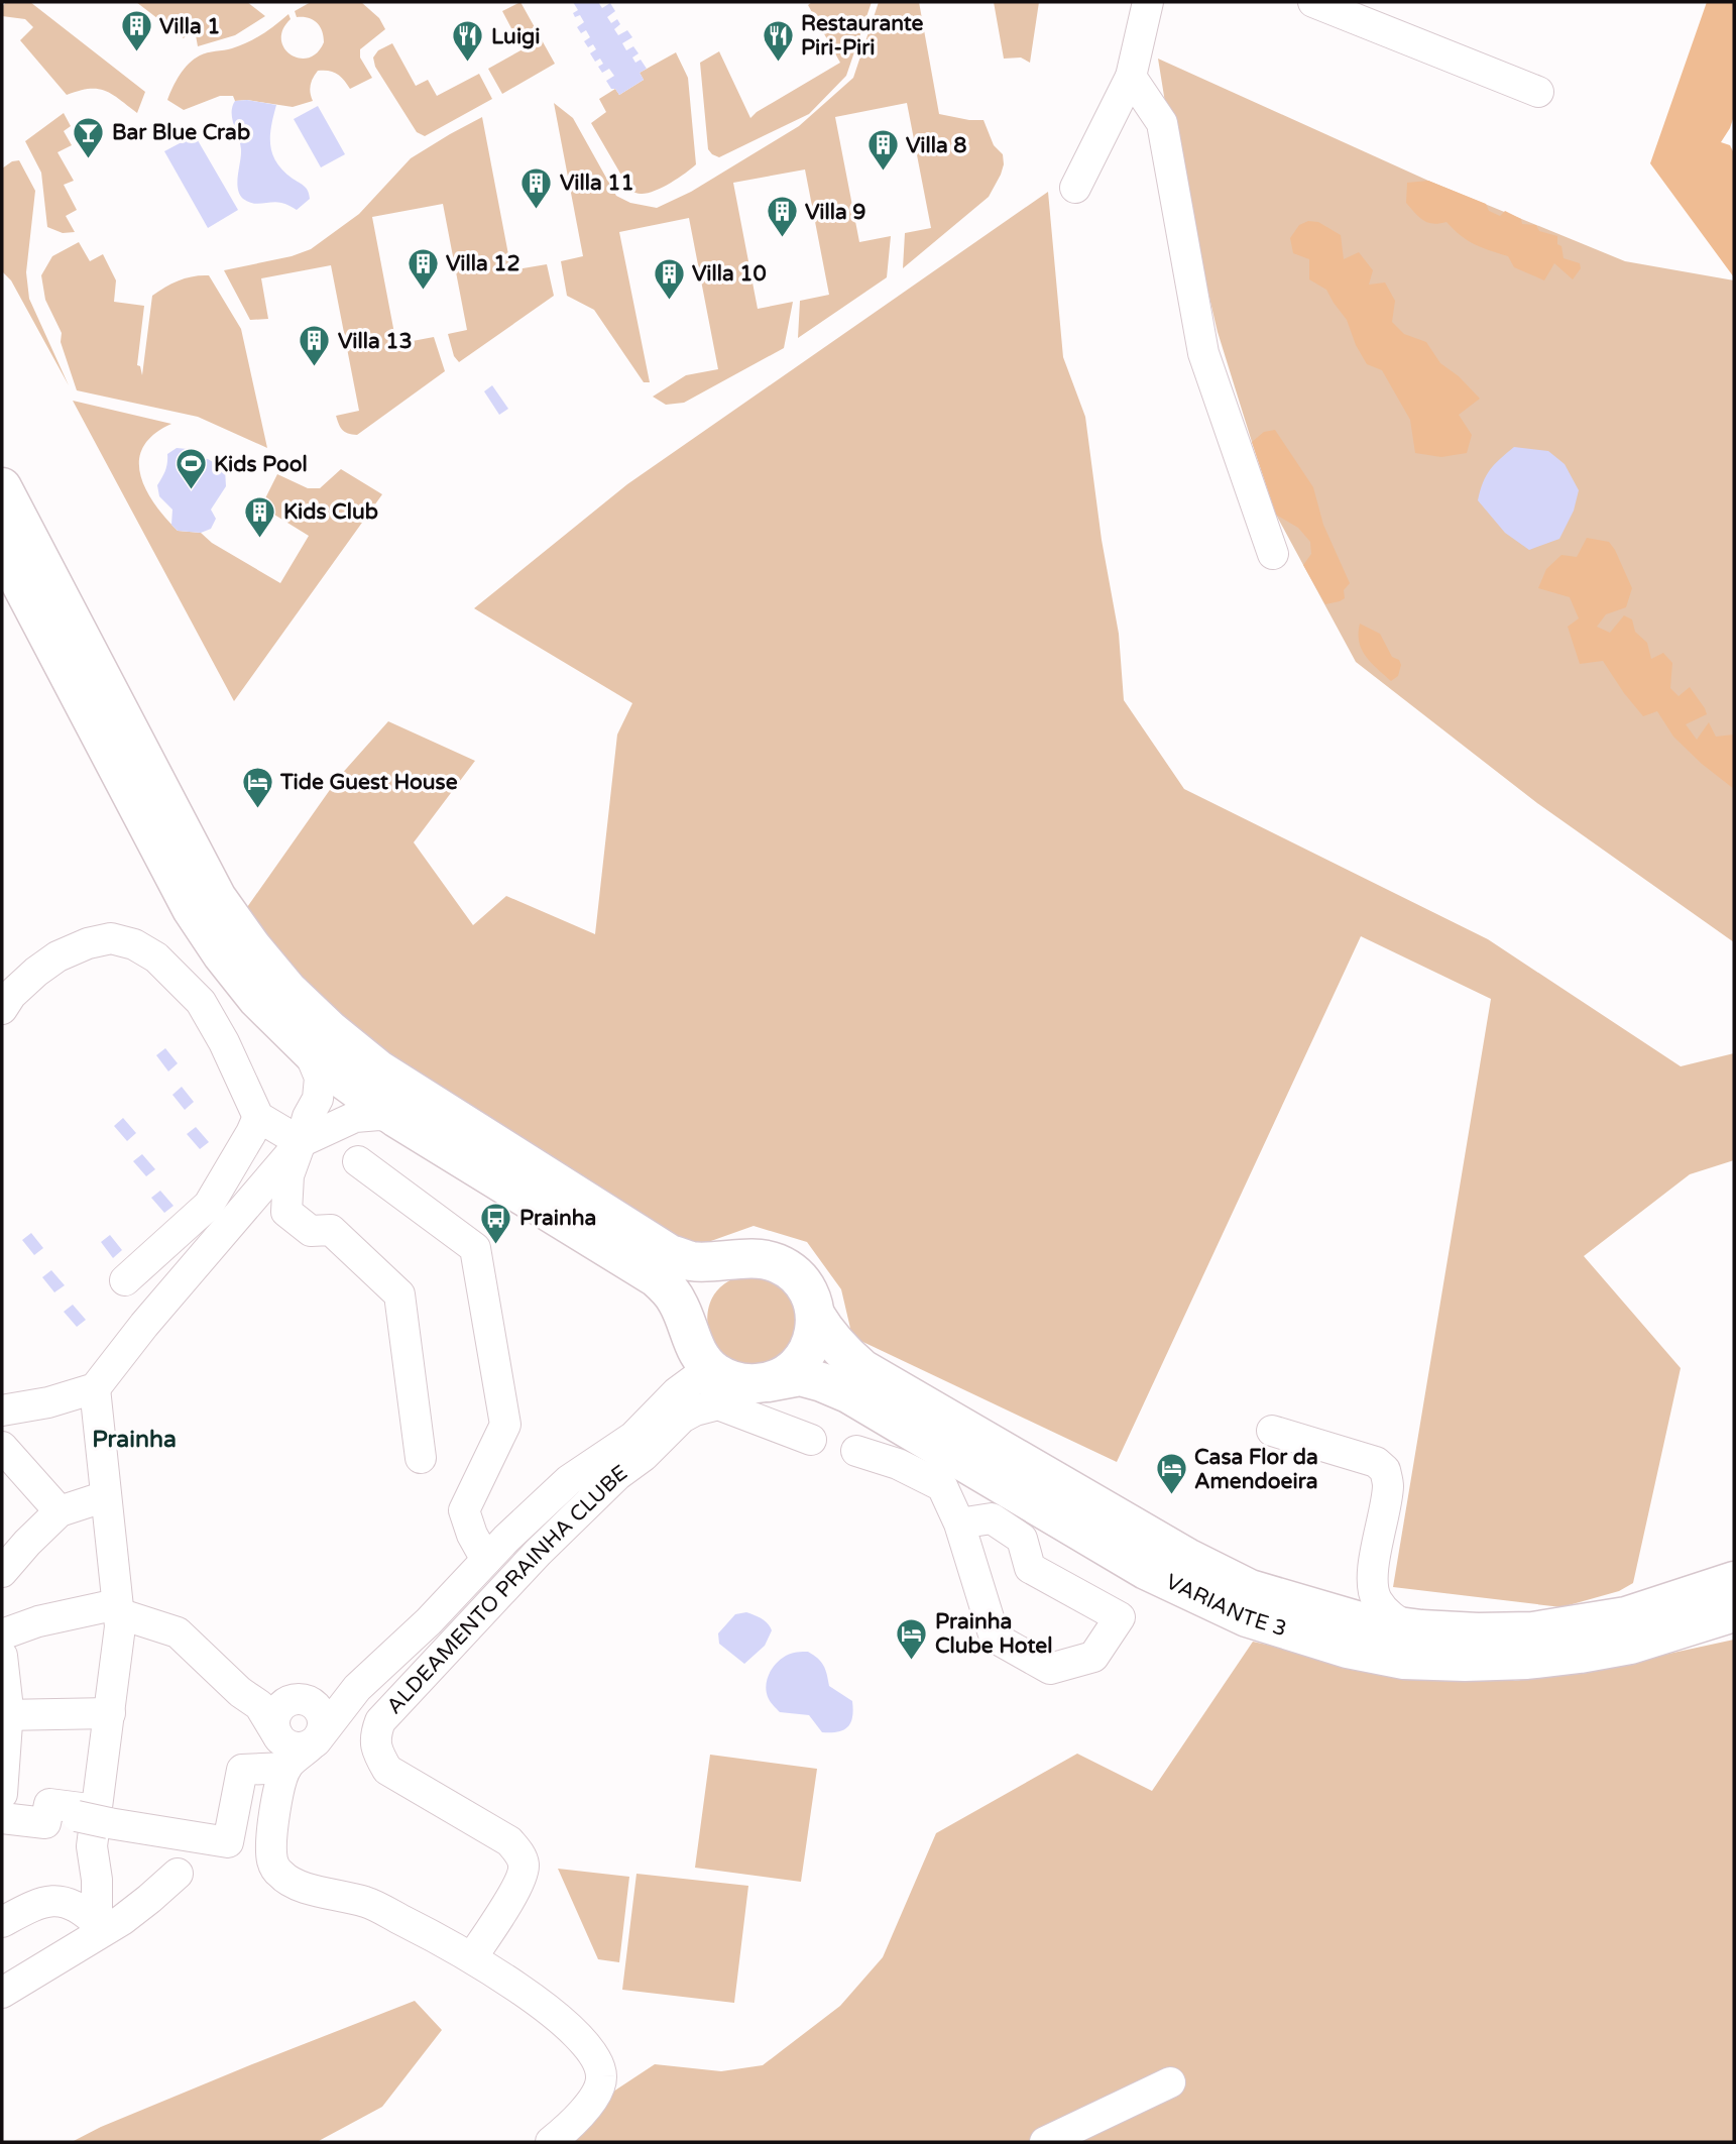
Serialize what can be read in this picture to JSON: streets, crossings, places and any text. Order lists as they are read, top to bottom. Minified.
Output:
{"streets":{"main road":["VARIANTE 3"],"street":["ALDEAMENTO PRAINHA CLUBE"]},"districts":["Prainha"],"places":{"building":["Villa 1","Villa 8","Villa 11","Villa 9","Villa 12","Villa 10","Villa 13","Kids Club"],"restaurant":["Restaurante Piri-Piri","Luigi"],"bar":["Bar Blue Crab"],"sports":["Kids Pool"],"hotel":["Tide Guest House","Casa Flor da Amendoeira","Prainha Clube Hotel"],"bus stop":["Prainha"]}}
